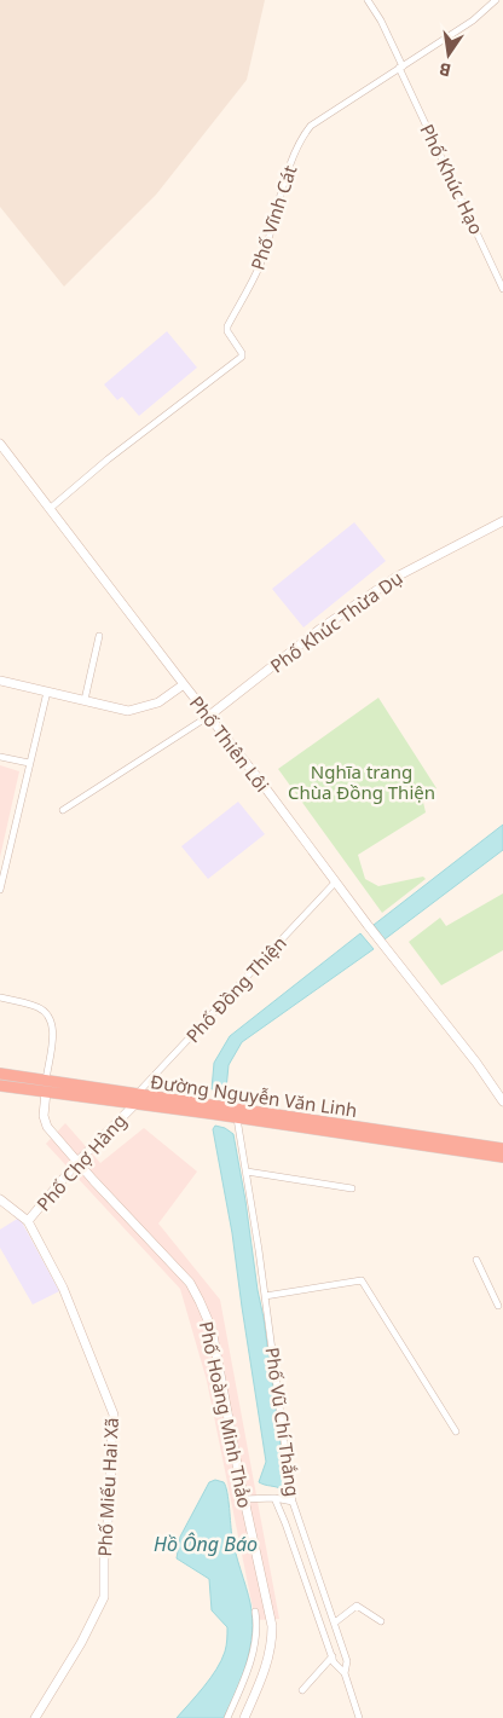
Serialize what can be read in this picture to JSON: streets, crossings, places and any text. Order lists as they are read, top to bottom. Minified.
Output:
{"streets":{"highway":["Đường Nguyễn Văn Linh"],"street":["Phố Khúc Hạo","Phố Vĩnh Cát","Phố Khúc Thừa Dụ","Phố Thiên Lôi","Phố Đồng Thiện","Phố Chợ Hàng","Phố Hoàng Minh Thảo","Phố Vũ Chí Thắng","Phố Miếu Hai Xã"]},"crossings":[["Phố Khúc Hạo","Phố Vĩnh Cát"],["Phố Vĩnh Cát","Phố Thiên Lôi"],["Phố Khúc Thừa Dụ","Phố Thiên Lôi"],["Phố Thiên Lôi","Phố Đồng Thiện"],["Phố Đồng Thiện","Đường Nguyễn Văn Linh"],["Phố Đồng Thiện","Phố Chợ Hàng"],["Đường Nguyễn Văn Linh","Phố Chợ Hàng"],["Đường Nguyễn Văn Linh","Phố Hoàng Minh Thảo"],["Đường Nguyễn Văn Linh","Phố Vũ Chí Thắng"],["Phố Chợ Hàng","Phố Hoàng Minh Thảo"],["Phố Chợ Hàng","Phố Miếu Hai Xã"]],"water":["Hồ Ông Báo"],"parks":["Nghĩa trang Chùa Đồng Thiện"],"north":"bottom"}
